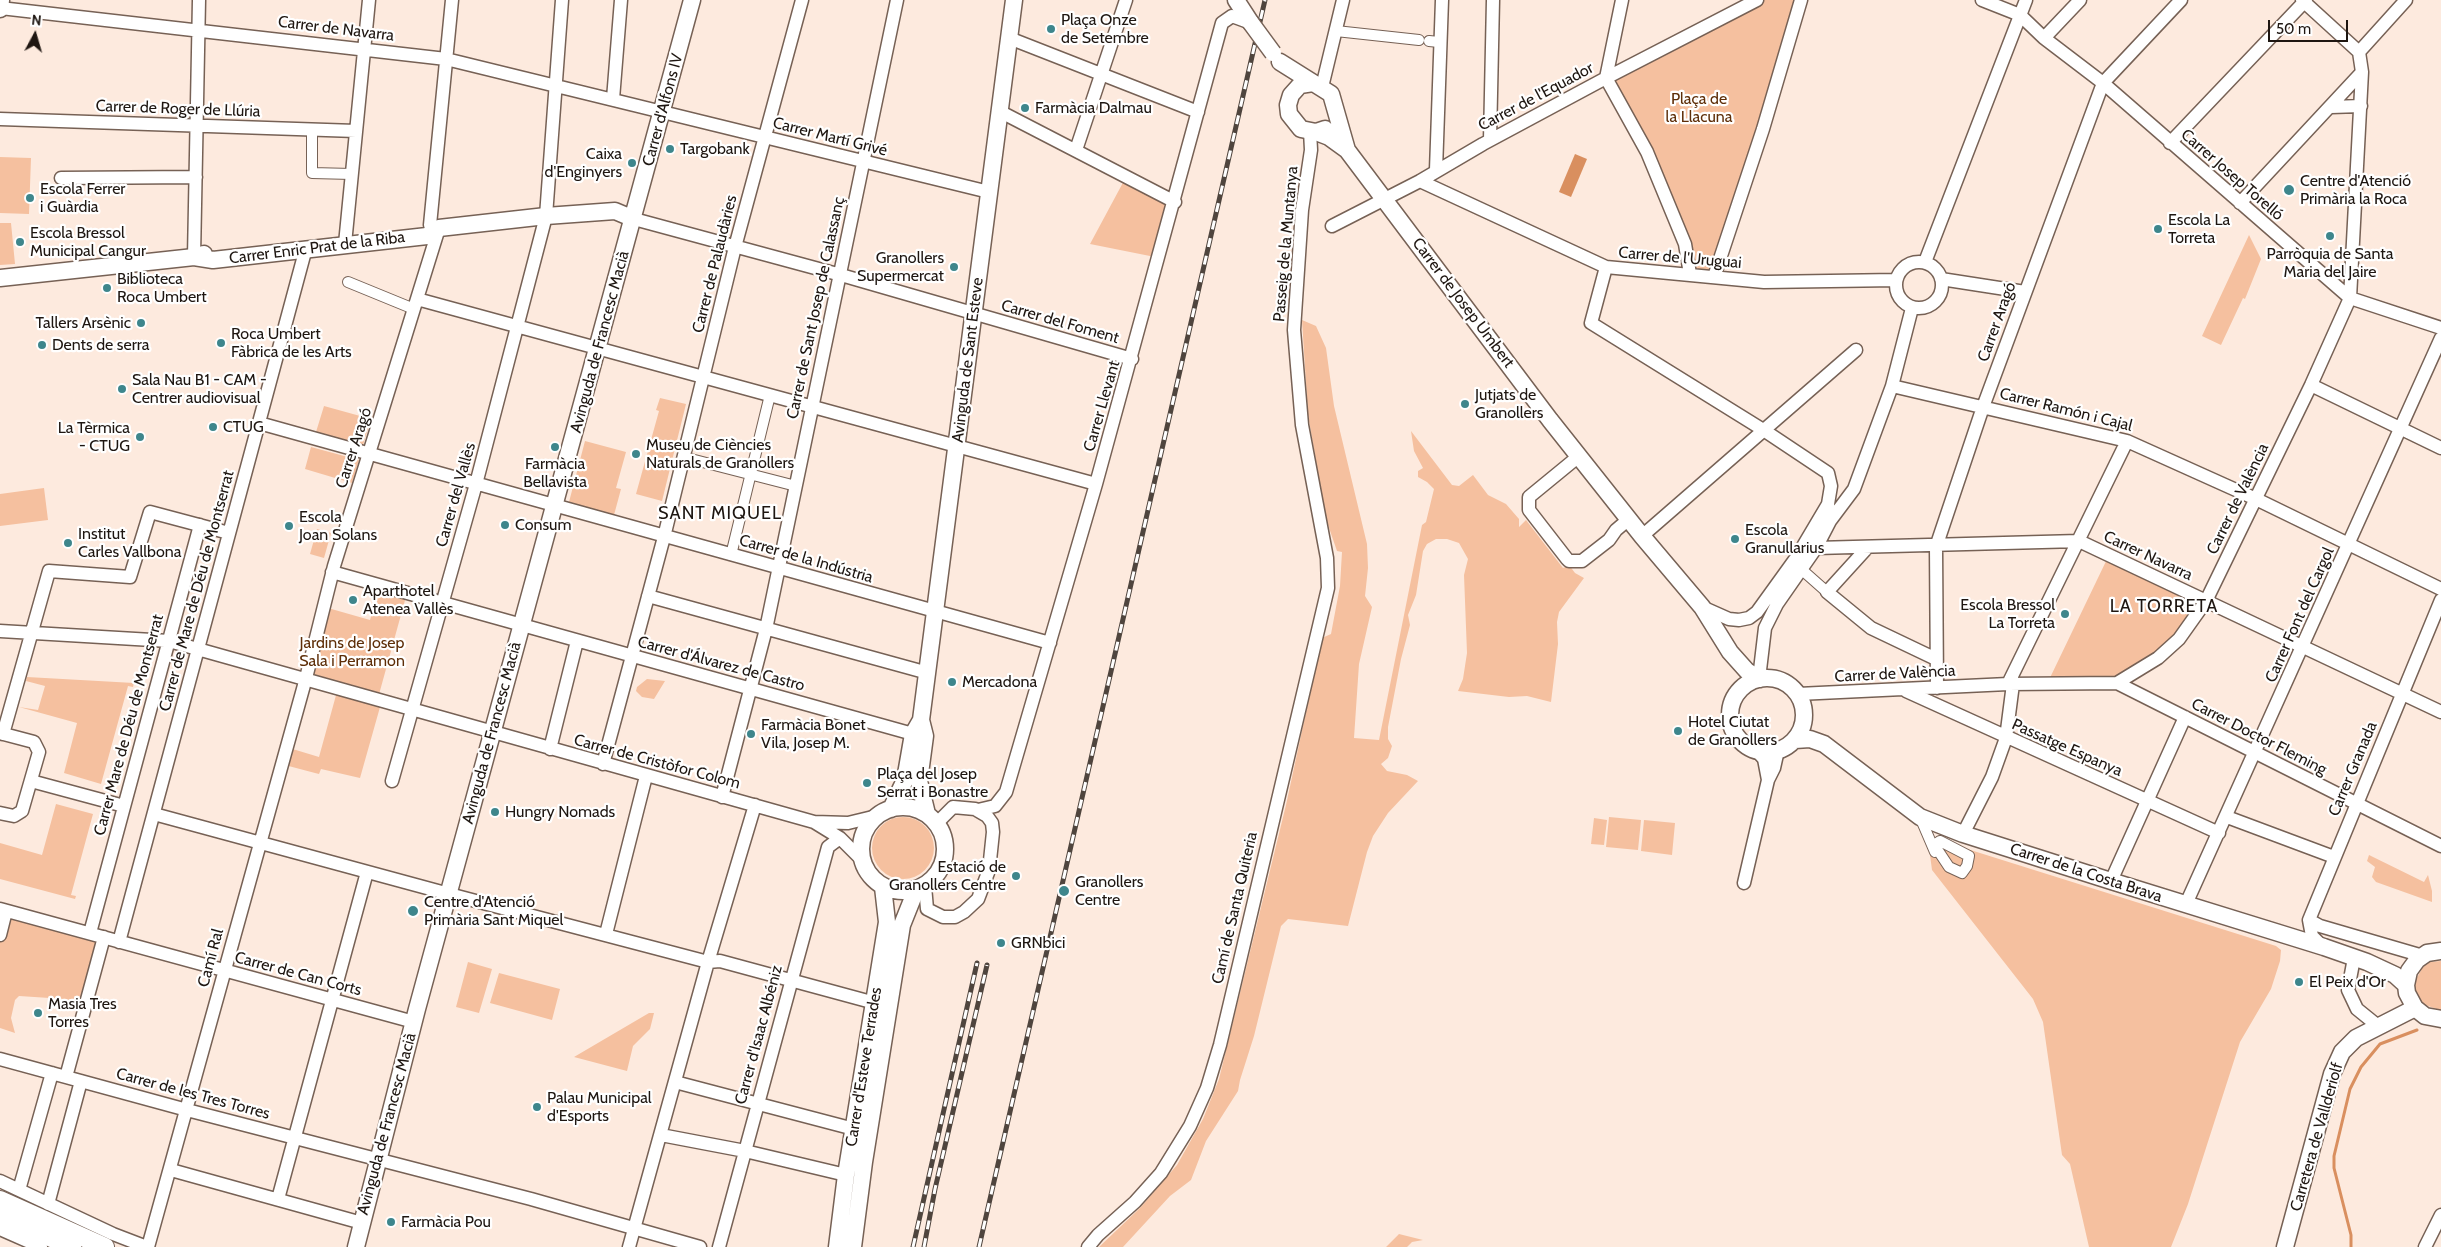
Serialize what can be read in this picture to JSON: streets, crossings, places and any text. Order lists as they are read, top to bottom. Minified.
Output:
{"streets":{"street":["Carrer de Navarra","Carrer de l'Equador","Carrer de Roger de Llúria","Carrer d'Alfons IV","Carrer Martí Grivé","Carrer Josep Torelló","Passeig de la Muntanya","Carrer Enric Prat de la Riba","Carrer de l'Uruguai","Carrer de Palaudàries","Carrer de Josep Umbert","Carrer de Sant Josep de Calassanç","Carrer del Foment","Carrer Aragó","Avinguda de Francesc Macià","Avinguda de Sant Esteve","Carrer Llevant","Carrer Ramón i Cajal","Carrer del Vallès","Carrer de València","Carrer Navarra","Carrer de la Indústria","Carrer de Mare de Déu de Montserrat","Carrer Font del Cargol","Carrer d'Álvarez de Castro","Carrer Mare de Déu de Montserrat","Carrer Doctor Fleming","Passatge Espanya","Carrer de Cristòfor Colom","Carrer Granada","Carrer de la Costa Brava","Camí de Santa Quiteria","Camí Ral","Carrer de Can Corts","Carrer d'Isaac Albéniz","Carrer d'Esteve Terrades","Carrer de les Tres Torres","Carretera de Vallderiolf"]},"crossings":[["Carrer de Navarra","Carrer d'Alfons IV"],["Carrer de Navarra","Carrer Martí Grivé"],["Carrer de Navarra","Carrer Aragó"],["Carrer de Navarra","Carrer del Vallès"],["Carrer de l'Equador","Carrer de l'Uruguai"],["Carrer de l'Equador","Carrer de Josep Umbert"],["Carrer d'Alfons IV","Carrer Martí Grivé"],["Carrer d'Alfons IV","Carrer Enric Prat de la Riba"],["Carrer d'Alfons IV","Carrer del Foment"],["Carrer d'Alfons IV","Avinguda de Francesc Macià"],["Carrer Martí Grivé","Carrer de Palaudàries"],["Carrer Martí Grivé","Carrer de Sant Josep de Calassanç"],["Carrer Martí Grivé","Avinguda de Sant Esteve"],["Carrer Josep Torelló","Carrer Aragó"],["Carrer Josep Torelló","Carrer de València"],["Passeig de la Muntanya","Camí de Santa Quiteria"],["Carrer Enric Prat de la Riba","Carrer del Foment"],["Carrer Enric Prat de la Riba","Carrer Aragó"],["Carrer Enric Prat de la Riba","Avinguda de Francesc Macià"],["Carrer Enric Prat de la Riba","Carrer del Vallès"],["Carrer Enric Prat de la Riba","Carrer de Mare de Déu de Montserrat"],["Carrer de Palaudàries","Carrer del Foment"],["Carrer de Palaudàries","Carrer de la Indústria"],["Carrer de Palaudàries","Carrer d'Álvarez de Castro"],["Carrer de Palaudàries","Carrer de Cristòfor Colom"],["Carrer de Sant Josep de Calassanç","Carrer del Foment"],["Carrer de Sant Josep de Calassanç","Carrer de la Indústria"],["Carrer de Sant Josep de Calassanç","Carrer d'Álvarez de Castro"],["Carrer de Sant Josep de Calassanç","Carrer de Cristòfor Colom"],["Carrer del Foment","Avinguda de Francesc Macià"],["Carrer del Foment","Avinguda de Sant Esteve"],["Carrer del Foment","Carrer Llevant"],["Carrer Aragó","Carrer Ramón i Cajal"],["Carrer Aragó","Carrer de València"],["Carrer Aragó","Carrer Navarra"],["Carrer Aragó","Carrer de la Indústria"],["Carrer Aragó","Carrer d'Álvarez de Castro"],["Carrer Aragó","Carrer de Cristòfor Colom"],["Carrer Aragó","Camí Ral"],["Avinguda de Francesc Macià","Carrer de la Indústria"],["Avinguda de Francesc Macià","Carrer d'Álvarez de Castro"],["Avinguda de Francesc Macià","Carrer de Cristòfor Colom"],["Avinguda de Francesc Macià","Carrer de Can Corts"],["Avinguda de Francesc Macià","Carrer de les Tres Torres"],["Avinguda de Sant Esteve","Carrer de la Indústria"],["Avinguda de Sant Esteve","Carrer d'Álvarez de Castro"],["Avinguda de Sant Esteve","Carrer de Cristòfor Colom"],["Avinguda de Sant Esteve","Carrer d'Esteve Terrades"],["Carrer Llevant","Carrer de la Indústria"],["Carrer Ramón i Cajal","Carrer de València"],["Carrer Ramón i Cajal","Carrer Font del Cargol"],["Carrer del Vallès","Carrer de la Indústria"],["Carrer del Vallès","Carrer d'Álvarez de Castro"],["Carrer del Vallès","Carrer de Cristòfor Colom"],["Carrer de València","Carrer Navarra"],["Carrer de València","Carrer Doctor Fleming"],["Carrer de València","Passatge Espanya"],["Carrer de València","Carrer de la Costa Brava"],["Carrer Navarra","Carrer Font del Cargol"],["Carrer Navarra","Carrer Granada"],["Carrer de la Indústria","Carrer de Mare de Déu de Montserrat"],["Carrer de Mare de Déu de Montserrat","Carrer de Cristòfor Colom"],["Carrer de Mare de Déu de Montserrat","Carrer de Can Corts"],["Carrer Font del Cargol","Carrer Doctor Fleming"],["Carrer Font del Cargol","Passatge Espanya"],["Carrer Font del Cargol","Carrer de la Costa Brava"],["Carrer Mare de Déu de Montserrat","Carrer de Cristòfor Colom"],["Carrer Mare de Déu de Montserrat","Carrer de Can Corts"],["Carrer Doctor Fleming","Carrer Granada"],["Carrer de Cristòfor Colom","Camí Ral"],["Carrer de Cristòfor Colom","Carrer d'Isaac Albéniz"],["Carrer de Cristòfor Colom","Carrer d'Esteve Terrades"],["Camí Ral","Carrer de Can Corts"],["Camí Ral","Carrer de les Tres Torres"]],"districts":["SANT MIQUEL","LA TORRETA"],"parks":["Plaça de la Llacuna","Jardins de Josep Sala i Perramon"],"places":["Plaça Onze de Setembre","Farmàcia Dalmau","Targobank","Caixa d'Enginyers","Centre d'Atenció Primària la Roca","Escola Ferrer i Guàrdia","Escola La Torreta","Parròquia de Santa Maria del Jaire","Escola Bressol Municipal Cangur","Granollers Supermercat","Biblioteca Roca Umbert","Tallers Arsènic","Roca Umbert Fàbrica de les Arts","Dents de serra","Sala Nau B1 - CAM - Centrer audiovisual","Jutjats de Granollers","CTUG","La Tèrmica - CTUG","Farmàcia Bellavista","Museu de Ciències Naturals de Granollers","Consum","Escola Joan Solans","Escola Granullarius","Institut Carles Vallbona","Aparthotel Atenea Vallès","Escola Bressol La Torreta","Mercadona","Hotel Ciutat de Granollers","Farmàcia Bonet Vila, Josep M.","Plaça del Josep Serrat i Bonastre","Hungry Nomads","Estació de Granollers Centre","Granollers Centre","Centre d'Atenció Primària Sant Miquel","GRNbici","El Peix d'Or","Masia Tres Torres","Palau Municipal d'Esports","Farmàcia Pou"],"scale_bar":"50 m","north":"top"}
